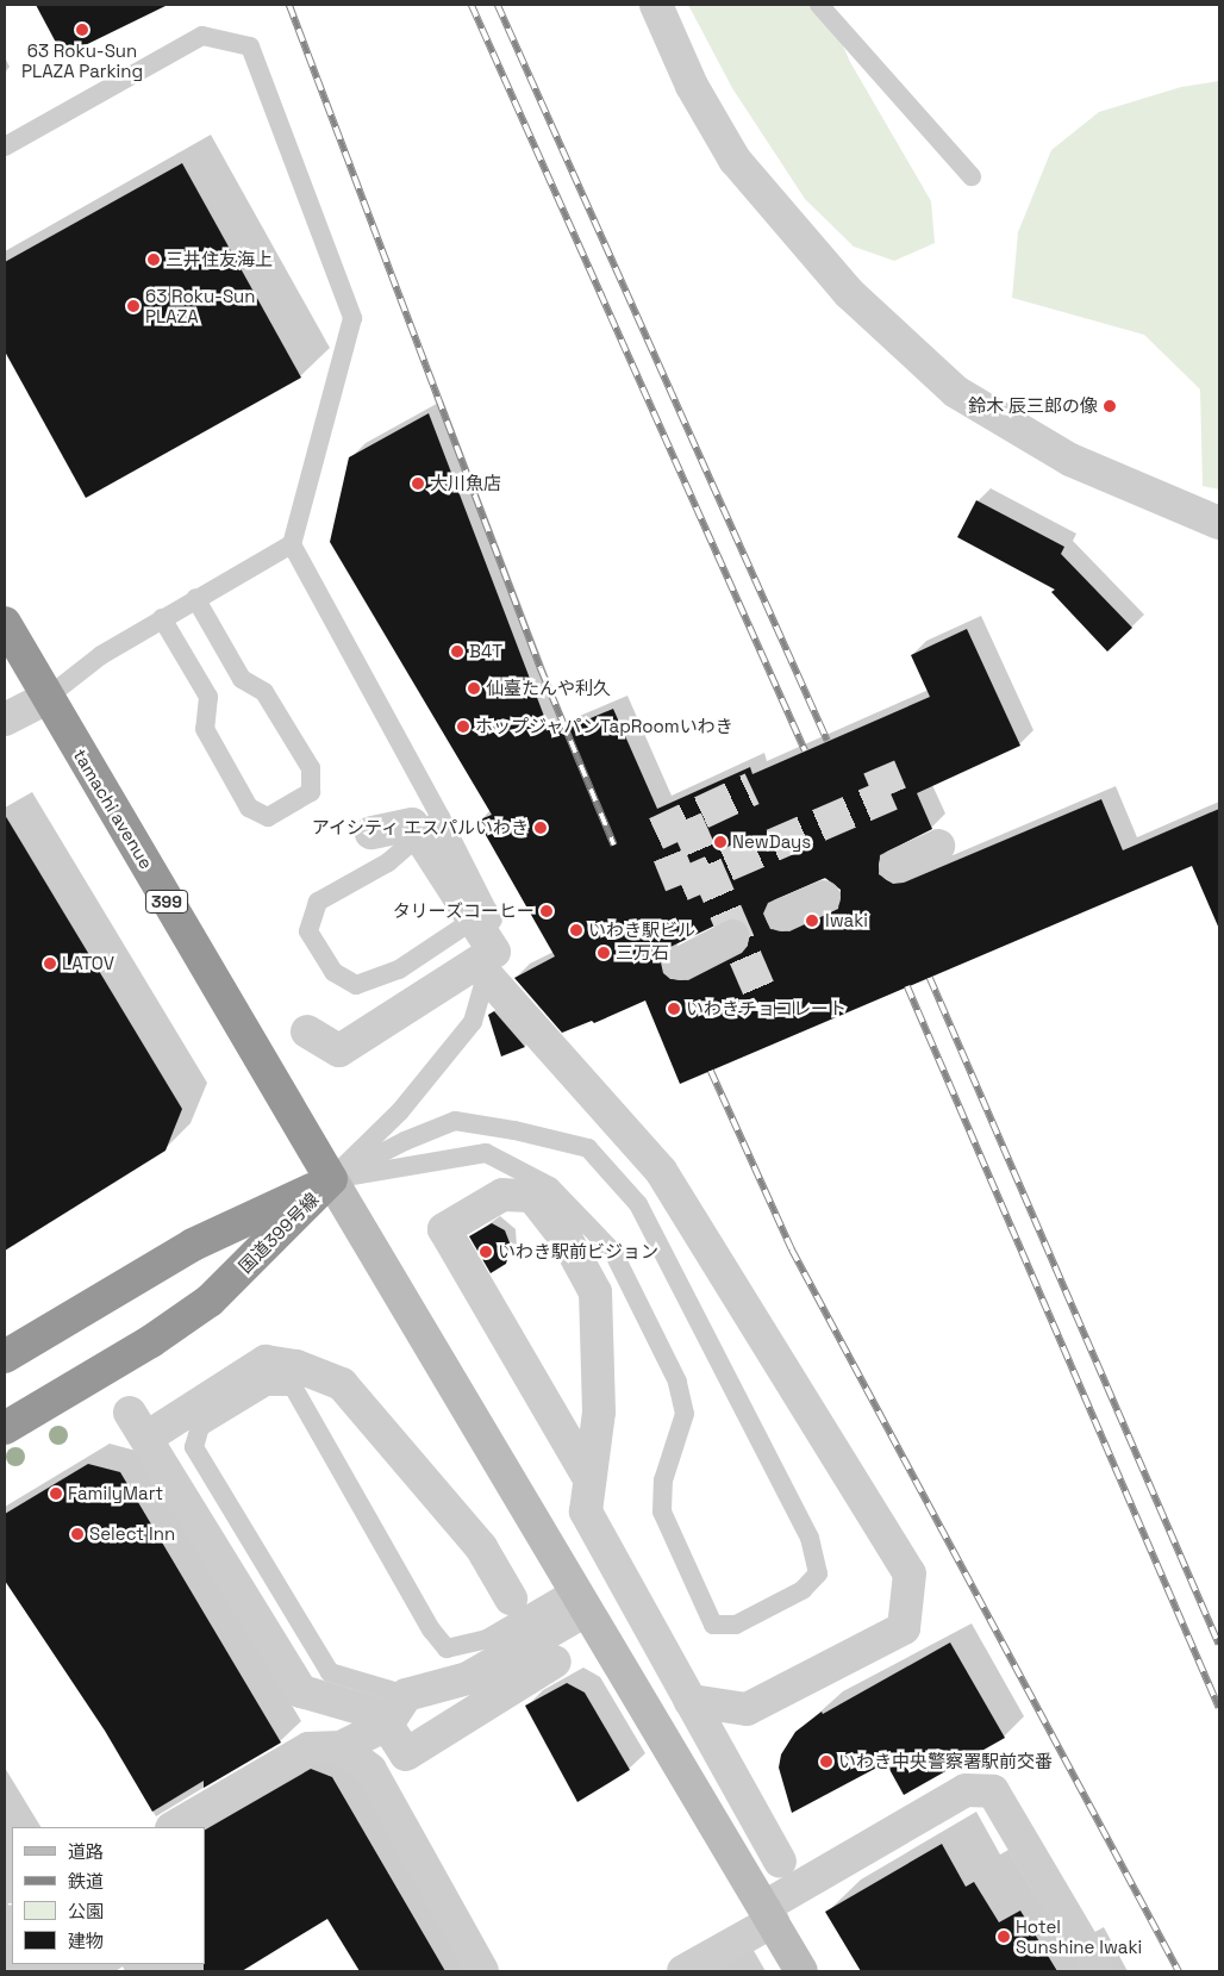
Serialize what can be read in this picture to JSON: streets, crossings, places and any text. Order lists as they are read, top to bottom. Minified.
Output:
{"streets":{"highway":["tamachi avenue","399","国道399号線"]},"crossings":[["tamachi avenue","国道399号線"]],"places":["63 Roku-Sun PLAZA Parking","三井住友海上","63 Roku-Sun PLAZA","鈴木 辰三郎の像","大川魚店","B4T","仙臺たんや利久","ホップジャパンTapRoomいわき","アイシティ エスパルいわき","NewDays","タリーズコーヒー","Iwaki","いわき駅ビル","三万石","LATOV","いわきチョコレート","いわき駅前ビジョン","FamilyMart","Select Inn","いわき中央警察署駅前交番","Hotel Sunshine Iwaki"],"legend":["道路","鉄道","公園","建物"]}
